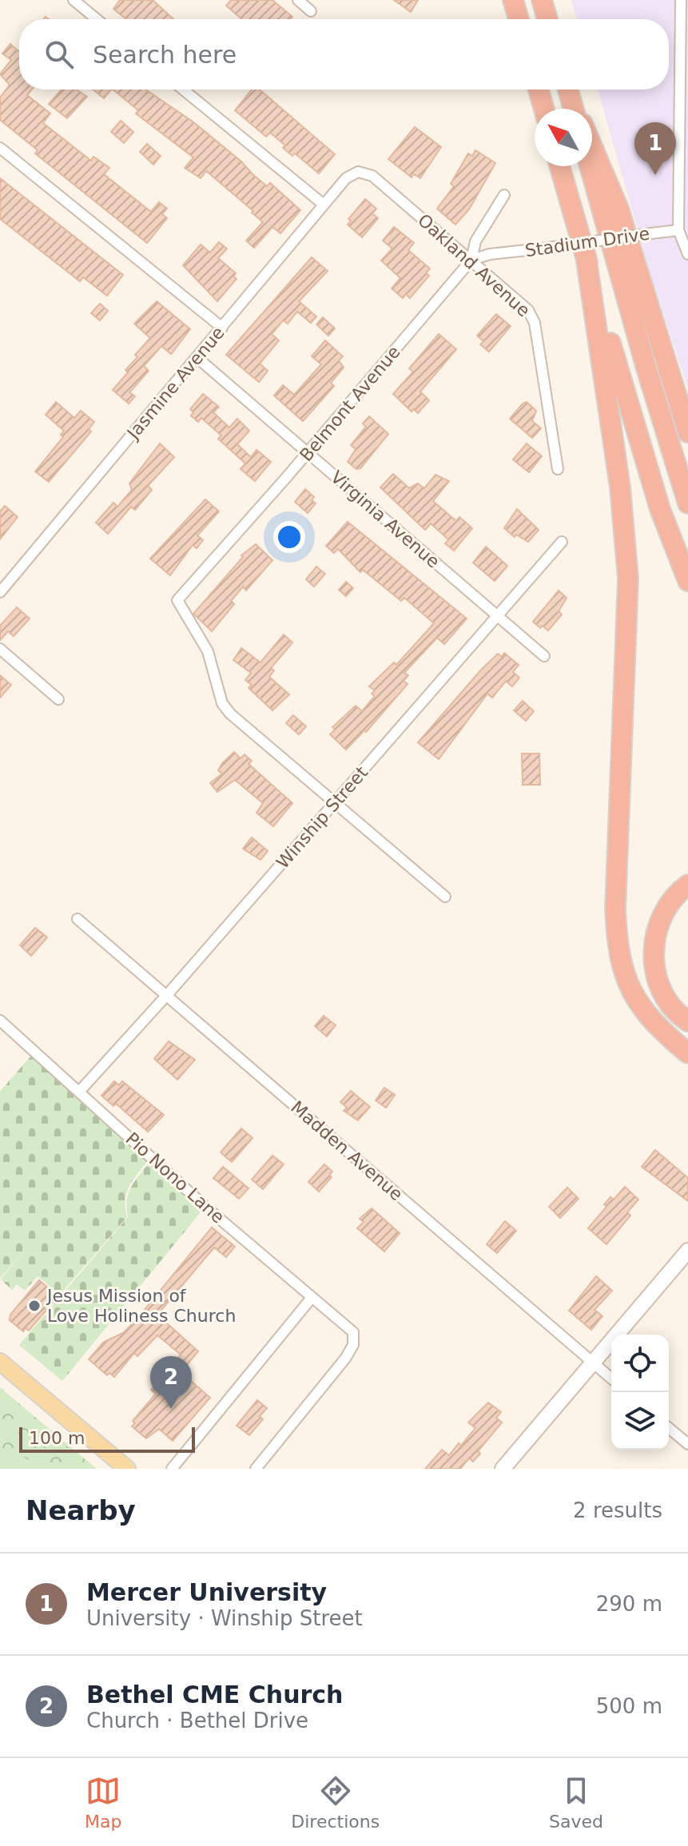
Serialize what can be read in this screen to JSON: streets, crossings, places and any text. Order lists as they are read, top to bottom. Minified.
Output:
{"streets":{"street":["Stadium Drive","Oakland Avenue","Jasmine Avenue","Belmont Avenue","Virginia Avenue","Winship Street","Madden Avenue","Pio Nono Lane"]},"crossings":[["Stadium Drive","Oakland Avenue"],["Stadium Drive","Belmont Avenue"],["Oakland Avenue","Jasmine Avenue"],["Oakland Avenue","Belmont Avenue"],["Jasmine Avenue","Virginia Avenue"],["Belmont Avenue","Virginia Avenue"],["Belmont Avenue","Winship Street"],["Virginia Avenue","Winship Street"],["Winship Street","Madden Avenue"],["Winship Street","Pio Nono Lane"]],"places":["Jesus Mission of Love Holiness Church"],"scale_bar":"100 m","north":"top left","page":{"search":"Search here","pins":["1","2"],"scale":"100 m","heading":["Nearby","2 results"],"list":[{"mark":"1","name":"Mercer University","note":"University · Winship Street","value":"290 m"},{"mark":"2","name":"Bethel CME Church","note":"Church · Bethel Drive","value":"500 m"}],"nav":["Map","Directions","Saved"]}}
